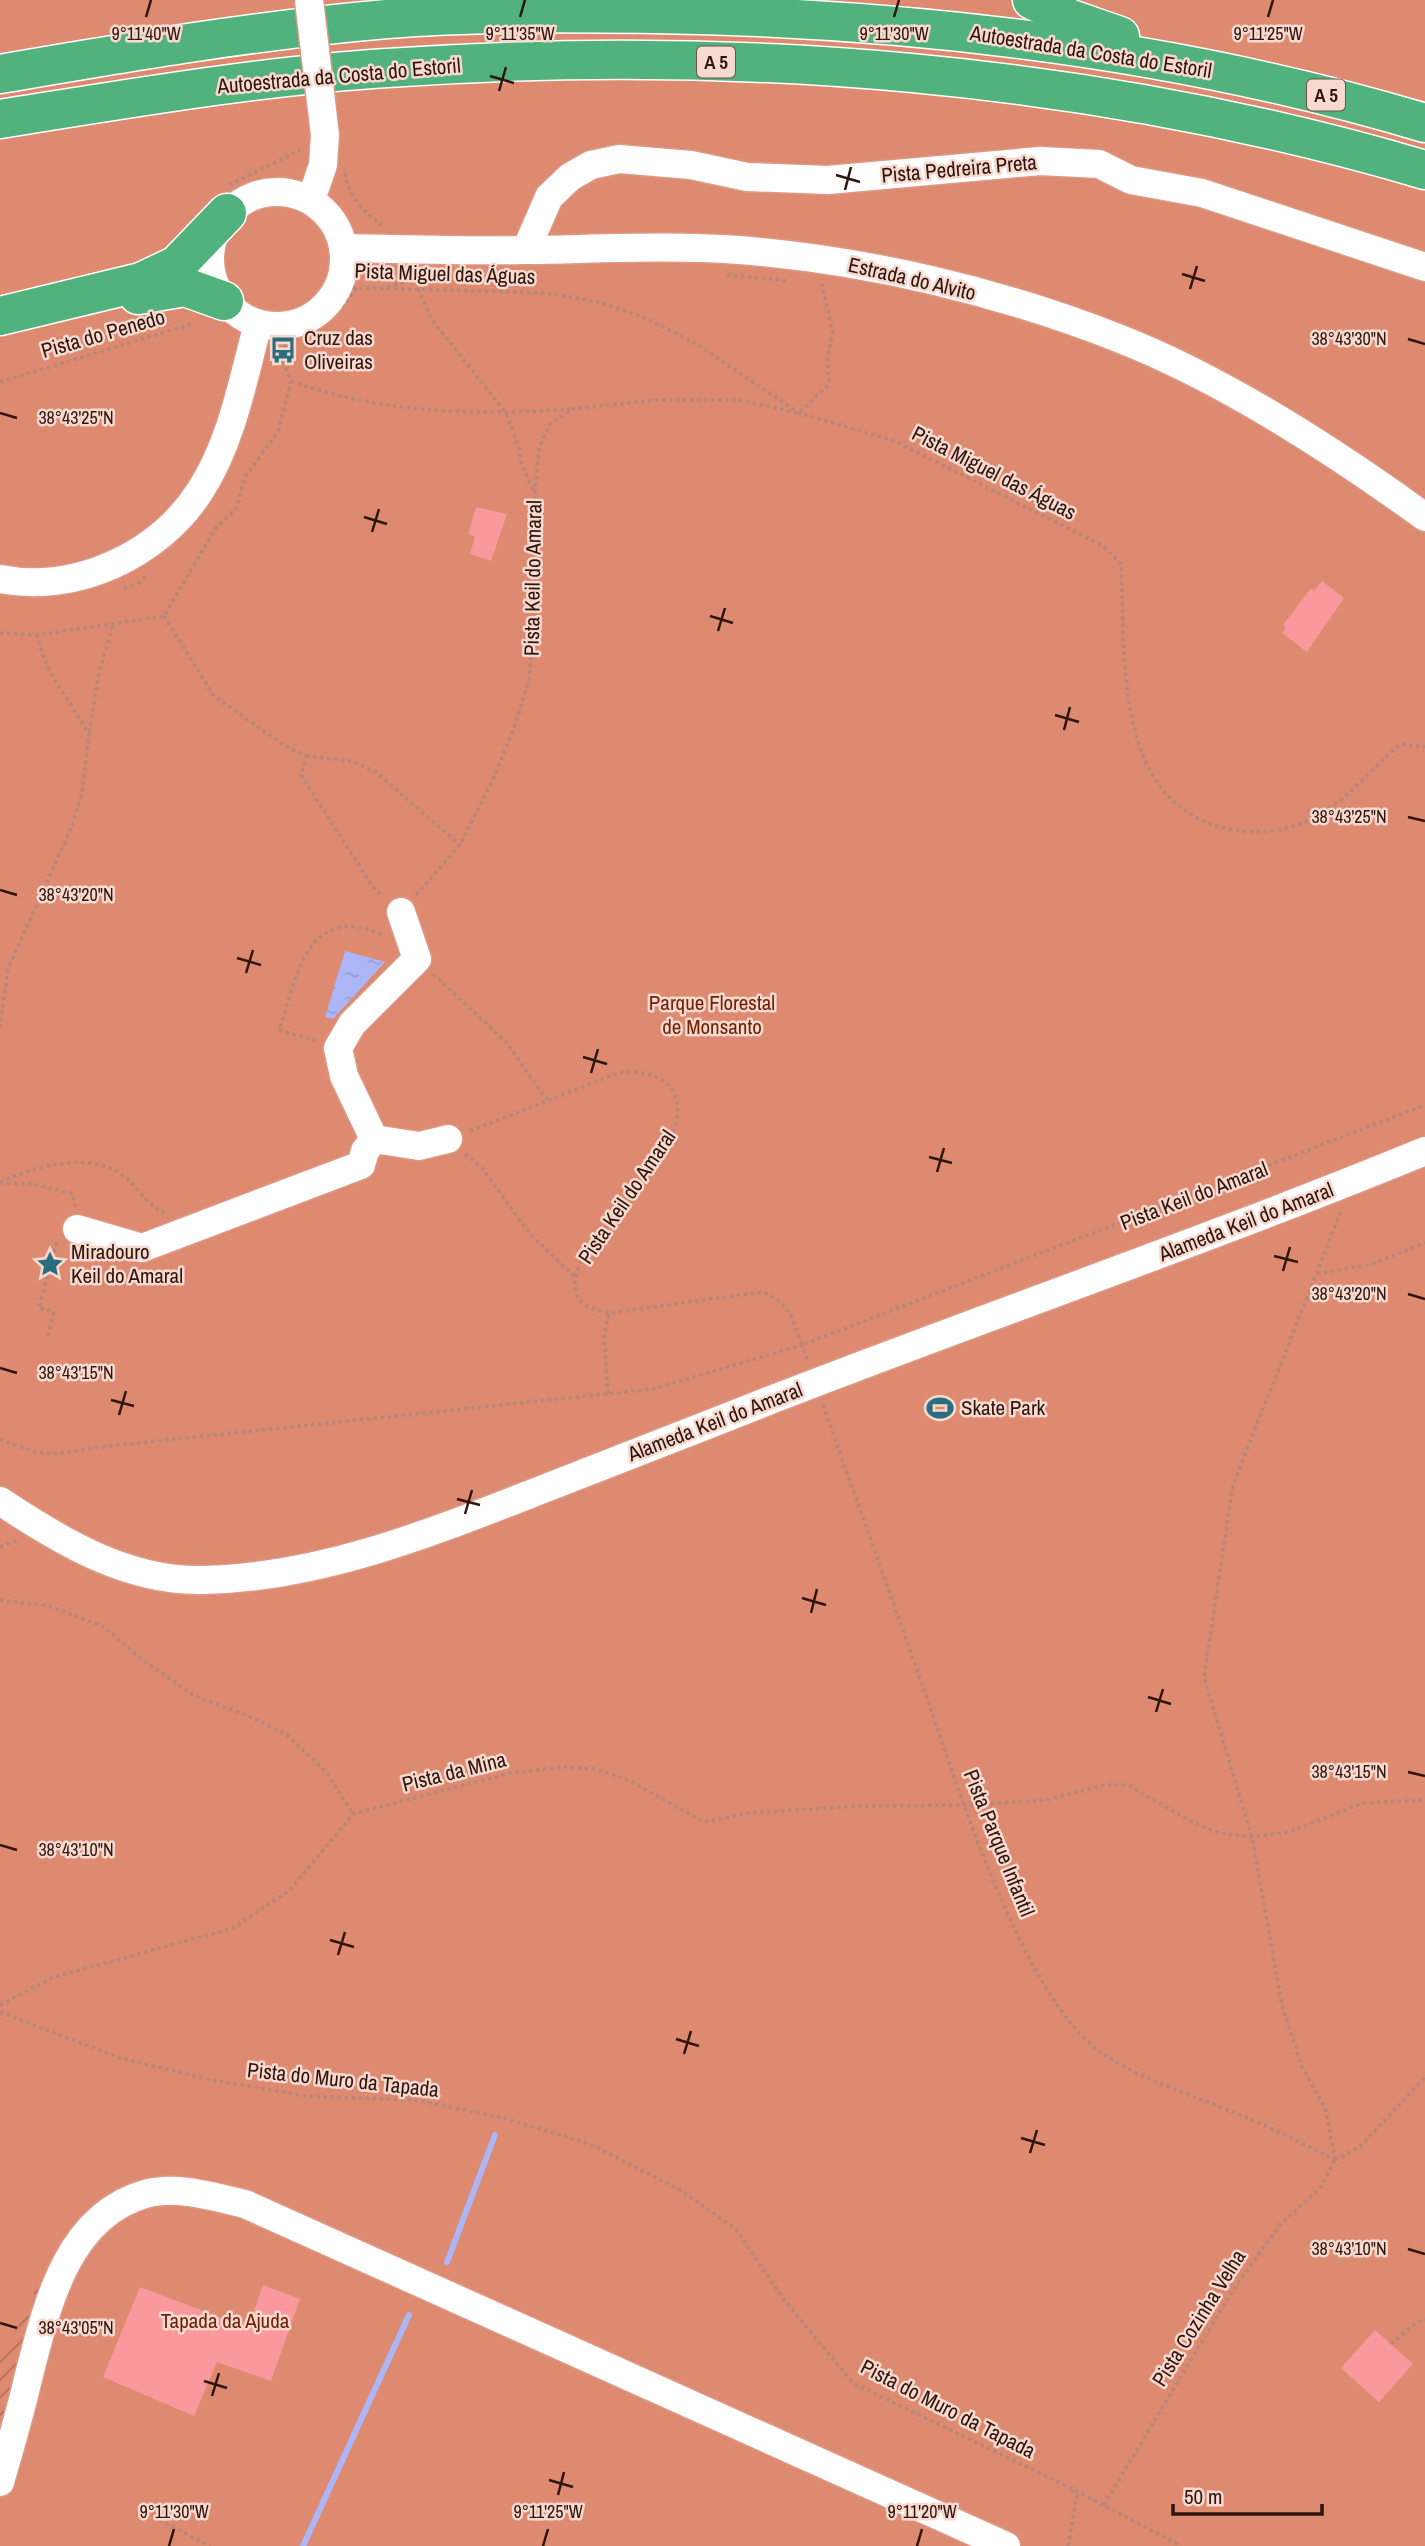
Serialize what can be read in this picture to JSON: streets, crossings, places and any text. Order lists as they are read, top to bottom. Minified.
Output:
{"streets":{"highway":["Autoestrada da Costa do Estoril","A 5"],"street":["Pista Pedreira Preta","Estrada do Alvito","Alameda Keil do Amaral"],"path":["Pista Miguel das Águas","Pista do Penedo","Pista Keil do Amaral","Pista da Mina","Pista Parque Infantil","Pista do Muro da Tapada","Pista Cozinha Velha"]},"crossings":[["Pista Pedreira Preta","Estrada do Alvito"],["Pista Miguel das Águas","Estrada do Alvito"],["Pista Miguel das Águas","Pista do Penedo"],["Estrada do Alvito","Pista do Penedo"],["Alameda Keil do Amaral","Pista Parque Infantil"],["Pista da Mina","Pista Parque Infantil"],["Pista Parque Infantil","Pista Cozinha Velha"],["Pista do Muro da Tapada","Pista Cozinha Velha"]],"parks":["Parque Florestal de Monsanto","Tapada da Ajuda"],"places":{"bus stop":["Cruz das Oliveiras"],"place":["Miradouro Keil do Amaral"],"sports":["Skate Park"]},"scale_bar":"50 m","coordinates":["9°11'40\"W","9°11'35\"W","9°11'30\"W","9°11'25\"W","38°43'30\"N","38°43'25\"N","38°43'20\"N","38°43'15\"N","38°43'10\"N","38°43'05\"N","9°11'20\"W"]}
